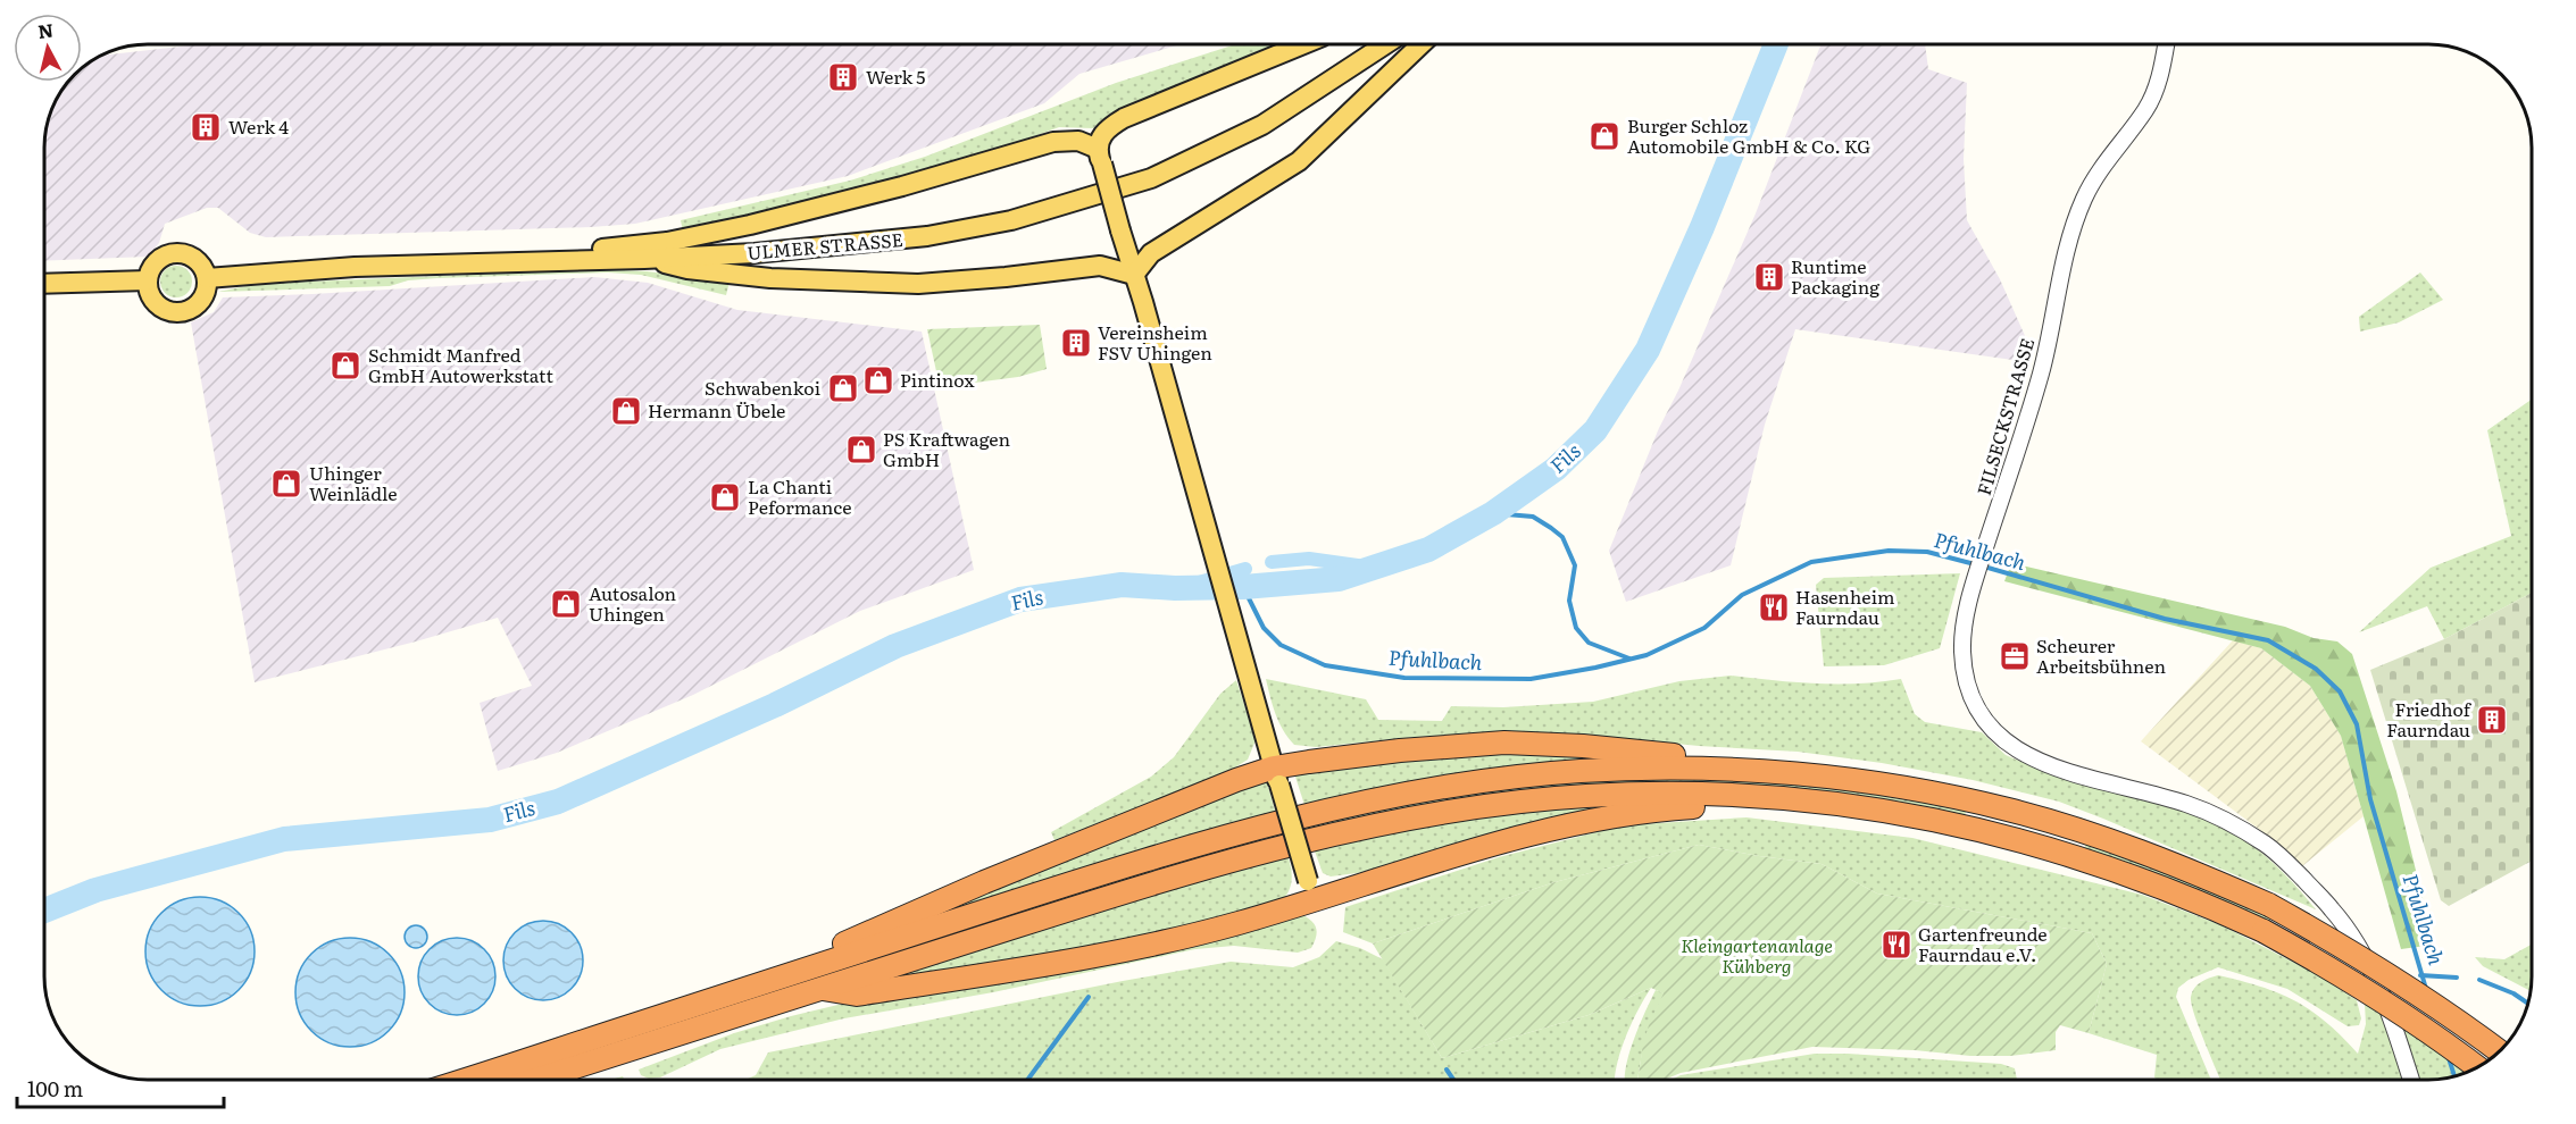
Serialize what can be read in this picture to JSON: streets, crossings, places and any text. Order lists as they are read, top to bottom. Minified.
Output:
{"streets":{"main road":["ULMER STRASSE"],"street":["FILSECKSTRASSE"]},"water":["Fils","Pfuhlbach"],"parks":["Kleingartenanlage Kühberg"],"places":{"building":["Werk 5","Werk 4","Runtime Packaging","Vereinsheim FSV Uhingen","Friedhof Faurndau"],"shop":["Burger Schloz Automobile GmbH & Co. KG","Schmidt Manfred GmbH Autowerkstatt","Pintinox","Schwabenkoi","Hermann Übele","PS Kraftwagen GmbH","Uhinger Weinlädle","La Chanti Peformance","Autosalon Uhingen"],"restaurant":["Hasenheim Faurndau","Gartenfreunde Faurndau e.V."],"office":["Scheurer Arbeitsbühnen"]},"scale_bar":"100 m","north":"top"}
